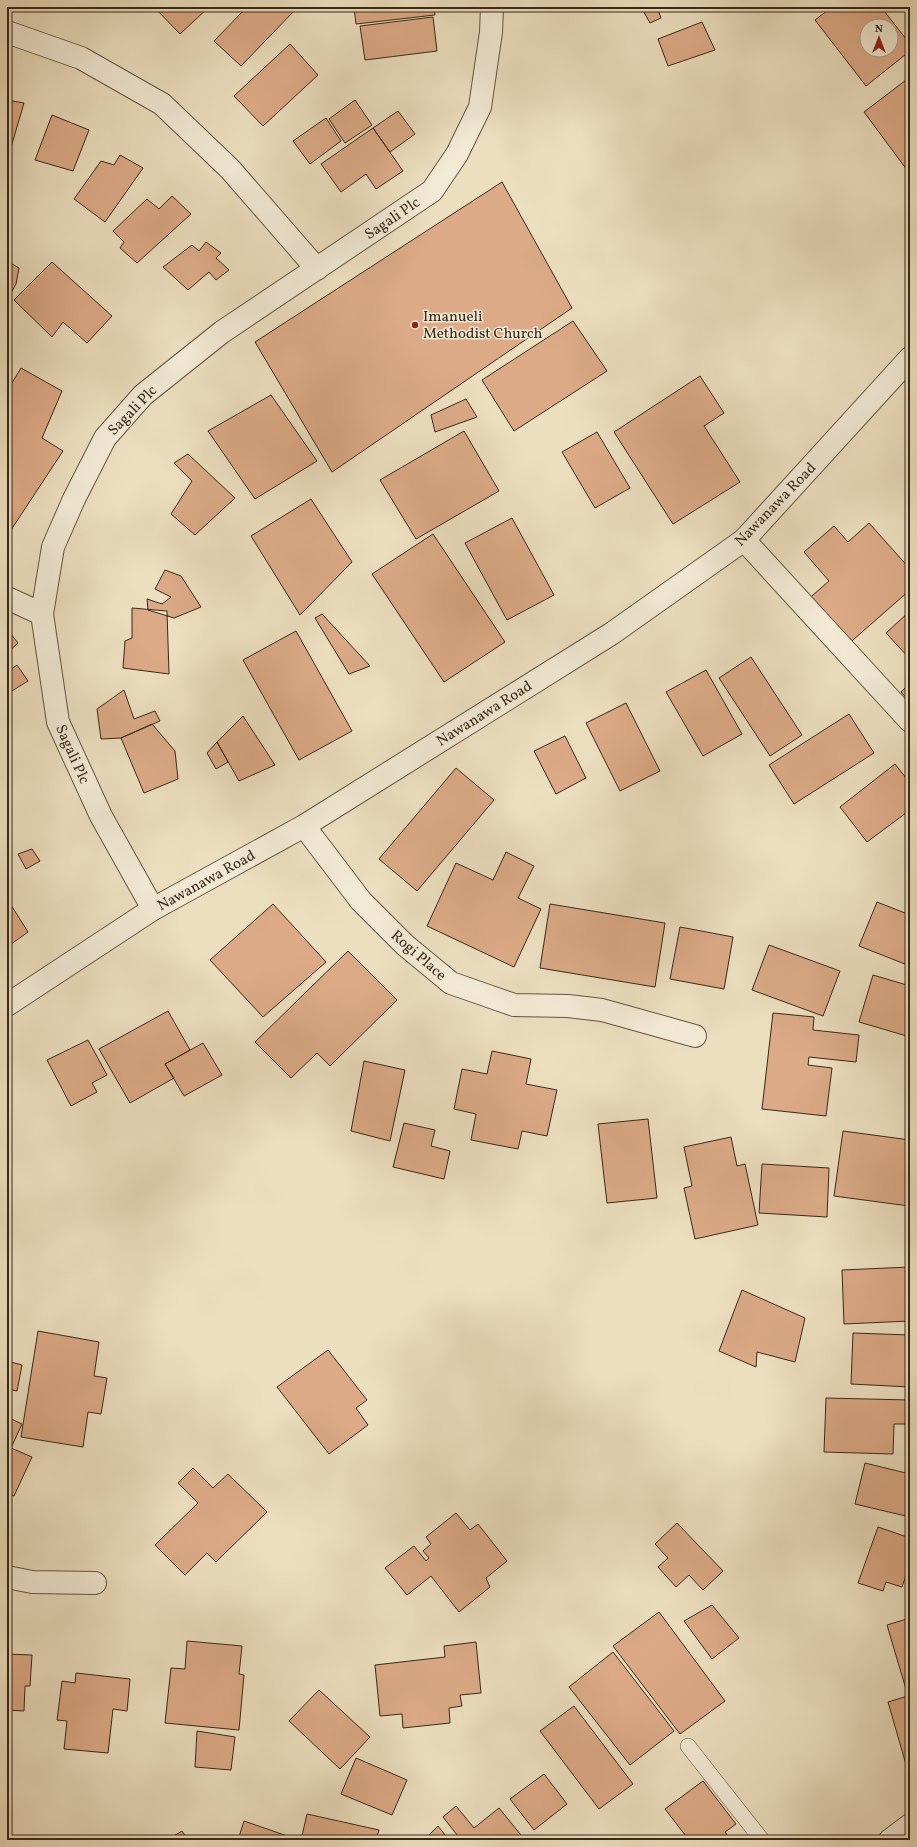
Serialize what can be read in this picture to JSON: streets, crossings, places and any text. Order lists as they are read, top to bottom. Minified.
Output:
{"streets":{"street":["Sagali Plc","Nawanawa Road","Rogi Place"]},"crossings":[["Sagali Plc","Nawanawa Road"],["Nawanawa Road","Rogi Place"]],"places":["Imanueli Methodist Church"],"north":"top"}
